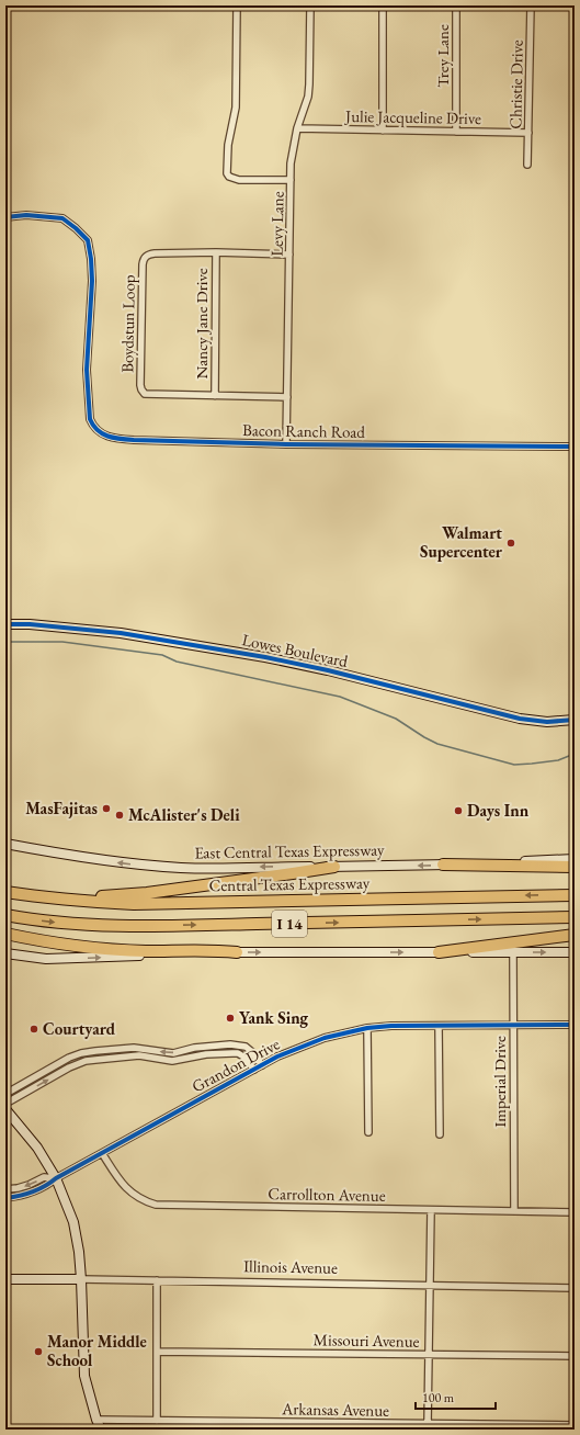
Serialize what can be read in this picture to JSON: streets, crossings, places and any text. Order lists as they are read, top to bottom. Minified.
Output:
{"streets":{"highway":["Central Texas Expressway","I 14"],"main road":["Lowes Boulevard","East Central Texas Expressway","Illinois Avenue"],"street":["Trey Lane","Christie Drive","Julie Jacqueline Drive","Levy Lane","Boydstun Loop","Nancy Jane Drive","Bacon Ranch Road","Grandon Drive","Imperial Drive","Carrollton Avenue","Missouri Avenue","Arkansas Avenue"]},"crossings":[["Trey Lane","Julie Jacqueline Drive"],["Christie Drive","Julie Jacqueline Drive"],["Julie Jacqueline Drive","Levy Lane"],["Levy Lane","Boydstun Loop"],["Levy Lane","Bacon Ranch Road"],["Boydstun Loop","Nancy Jane Drive"],["Grandon Drive","Imperial Drive"],["Grandon Drive","Carrollton Avenue"],["Imperial Drive","Carrollton Avenue"]],"one_way":["East Central Texas Expressway"],"places":["Walmart Supercenter","MasFajitas","Days Inn","McAlister's Deli","Yank Sing","Courtyard","Manor Middle School"],"scale_bar":"100 m"}
